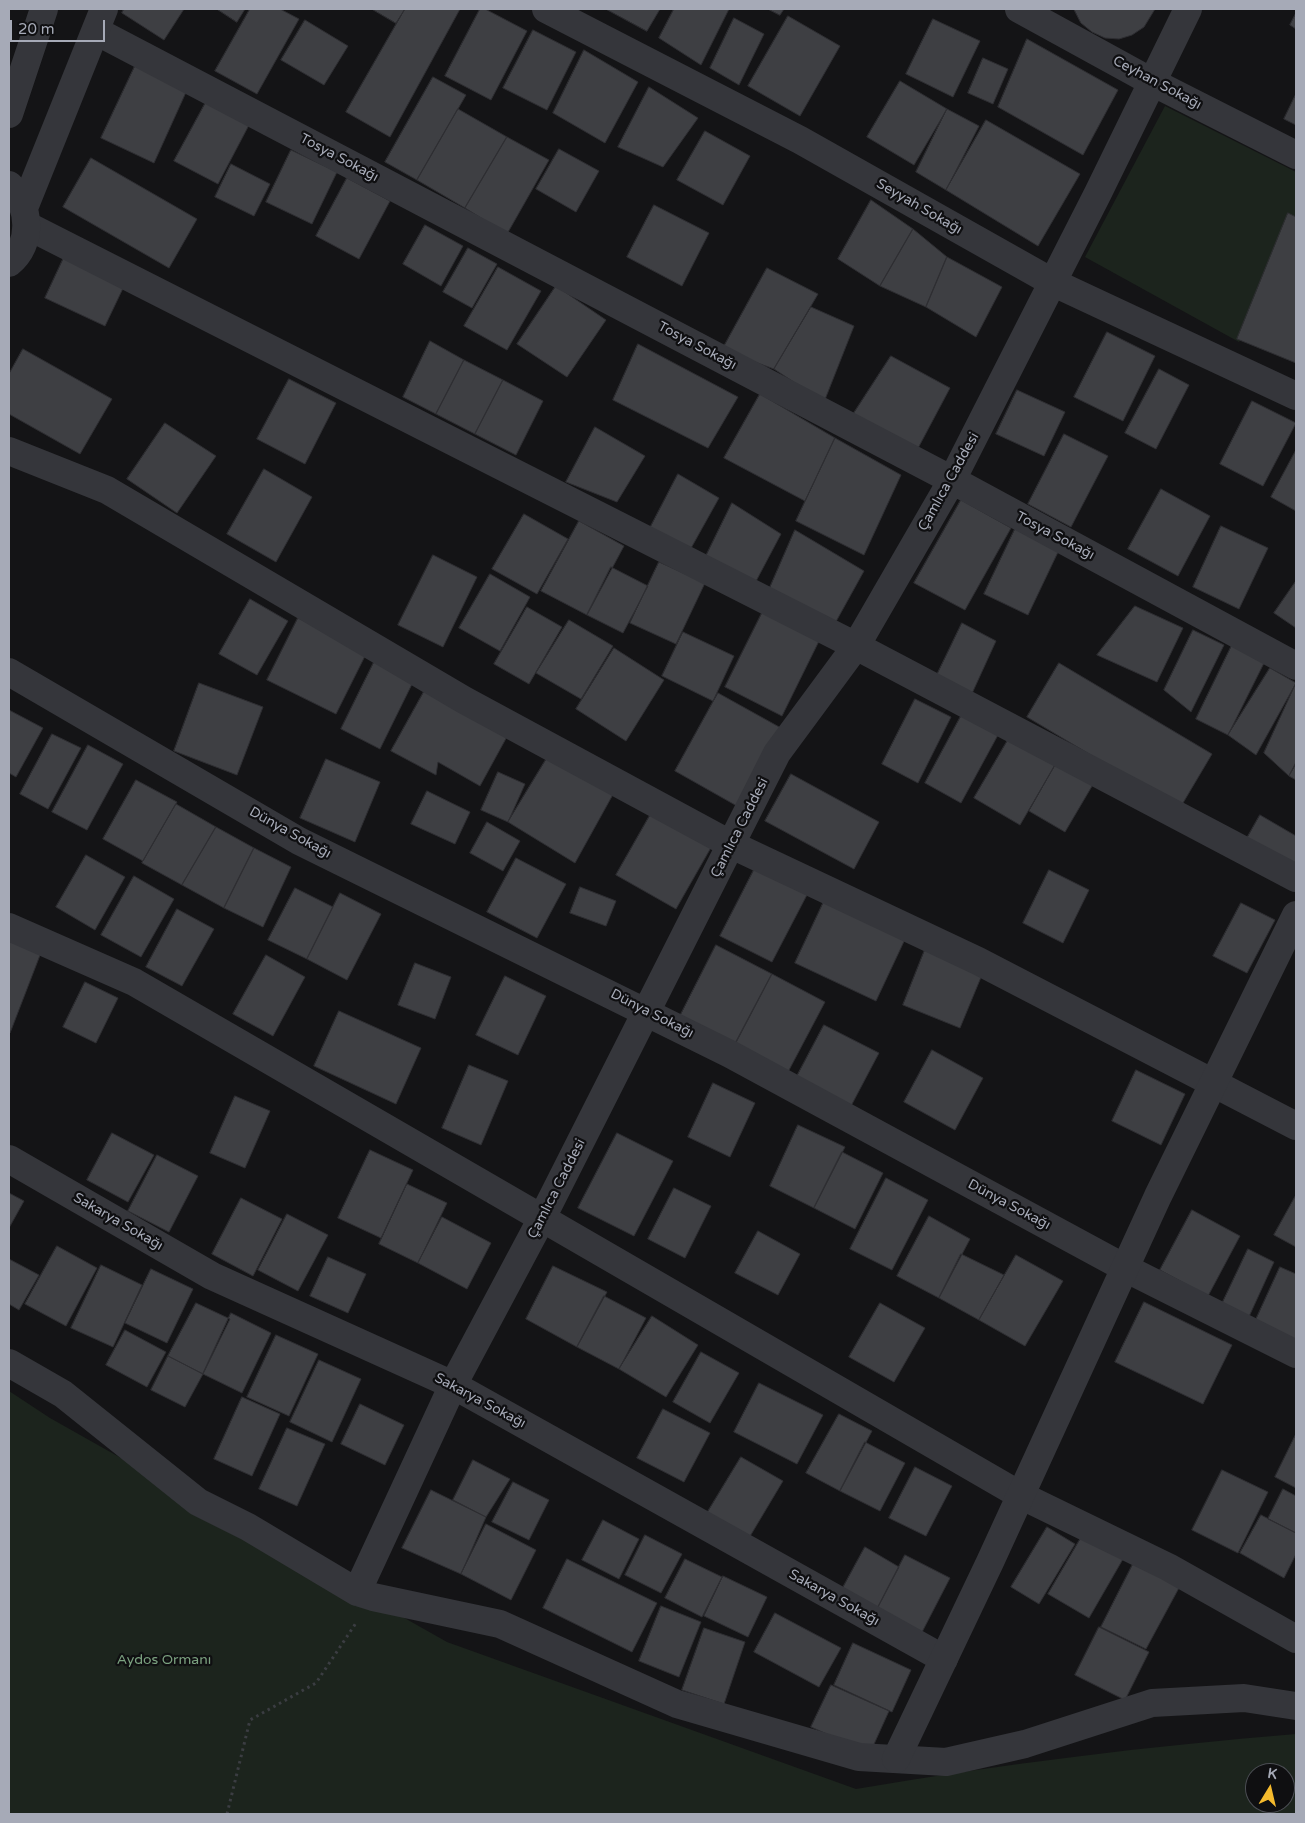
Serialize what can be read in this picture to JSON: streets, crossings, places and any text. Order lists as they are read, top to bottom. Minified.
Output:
{"streets":{"street":["Ceyhan Sokağı","Tosya Sokağı","Seyyah Sokağı","Çamlıca Caddesi","Dünya Sokağı","Sakarya Sokağı"]},"crossings":[["Ceyhan Sokağı","Çamlıca Caddesi"],["Tosya Sokağı","Çamlıca Caddesi"],["Seyyah Sokağı","Çamlıca Caddesi"],["Çamlıca Caddesi","Dünya Sokağı"],["Çamlıca Caddesi","Sakarya Sokağı"]],"parks":["Aydos Ormanı"],"scale_bar":"20 m","north":"top"}
